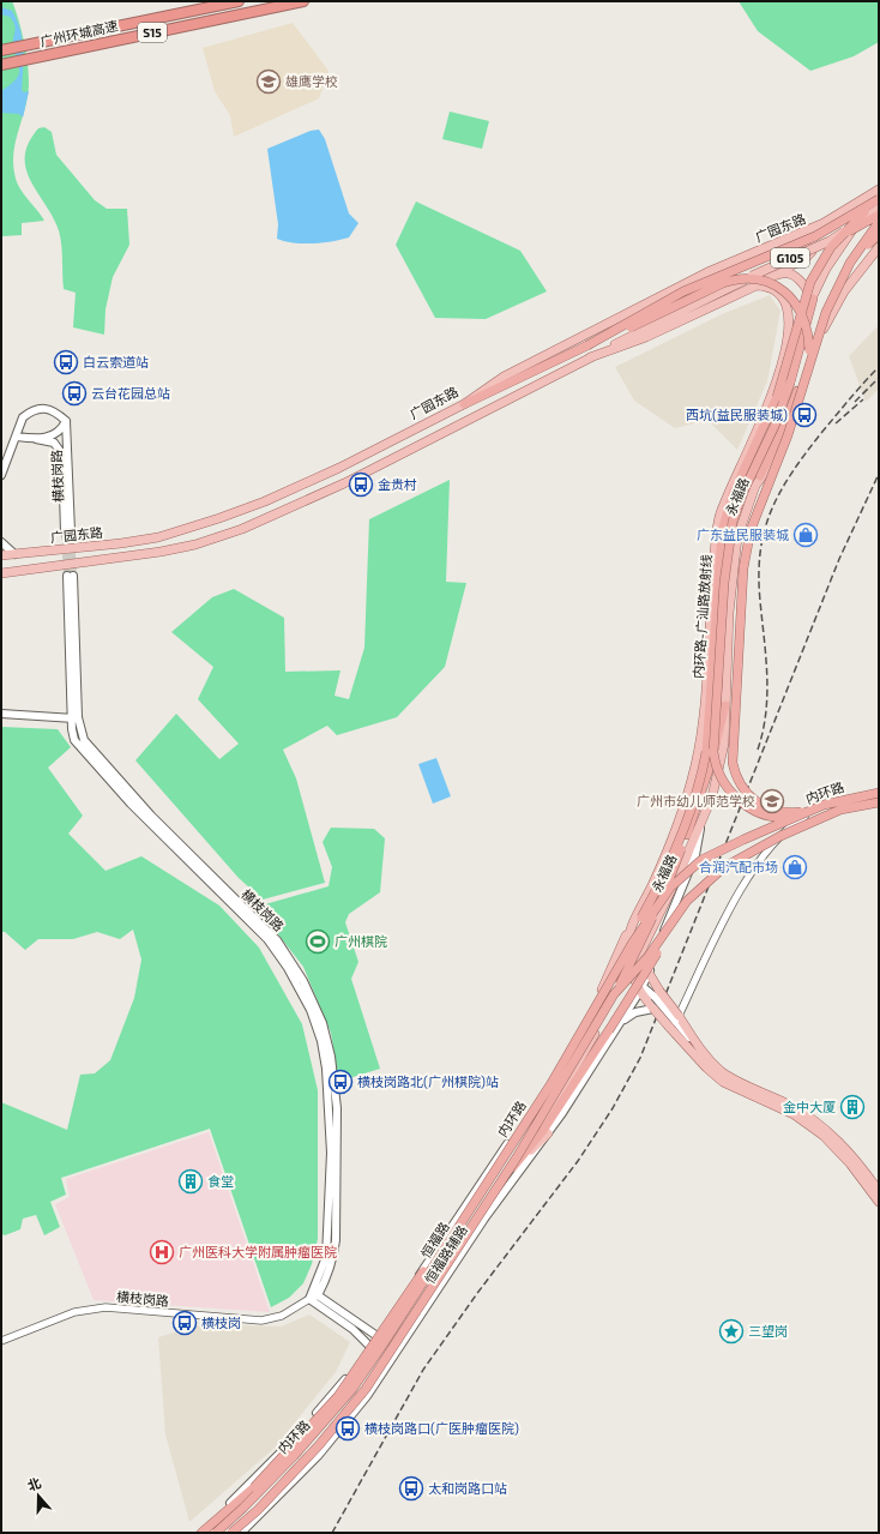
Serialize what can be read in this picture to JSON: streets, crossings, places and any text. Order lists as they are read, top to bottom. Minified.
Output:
{"streets":{"highway":["S15","广州环城高速","内环路-广汕路放射线","内环路"],"main road":["广园东路","G105","横枝岗路","永福路","恒福路","恒福路辅路"]},"crossings":[["永福路","恒福路"],["永福路","恒福路辅路"],["内环路-广汕路放射线","内环路"],["内环路-广汕路放射线","恒福路"],["内环路","恒福路"],["恒福路","恒福路辅路"]],"places":{"school or university":["雄鹰学校","广州市幼儿师范学校"],"bus stop":["白云索道站","云台花园总站","西坑(益民服装城)","金贵村","横枝岗路北(广州棋院)站","横枝岗","横枝岗路口(广医肿瘤医院)","太和岗路口站"],"shop":["广东益民服装城","合润汽配市场"],"sports":["广州棋院"],"building":["金中大厦","食堂"],"hospital":["广州医科大学附属肿瘤医院"],"place":["三望岗"]},"north":"top"}
